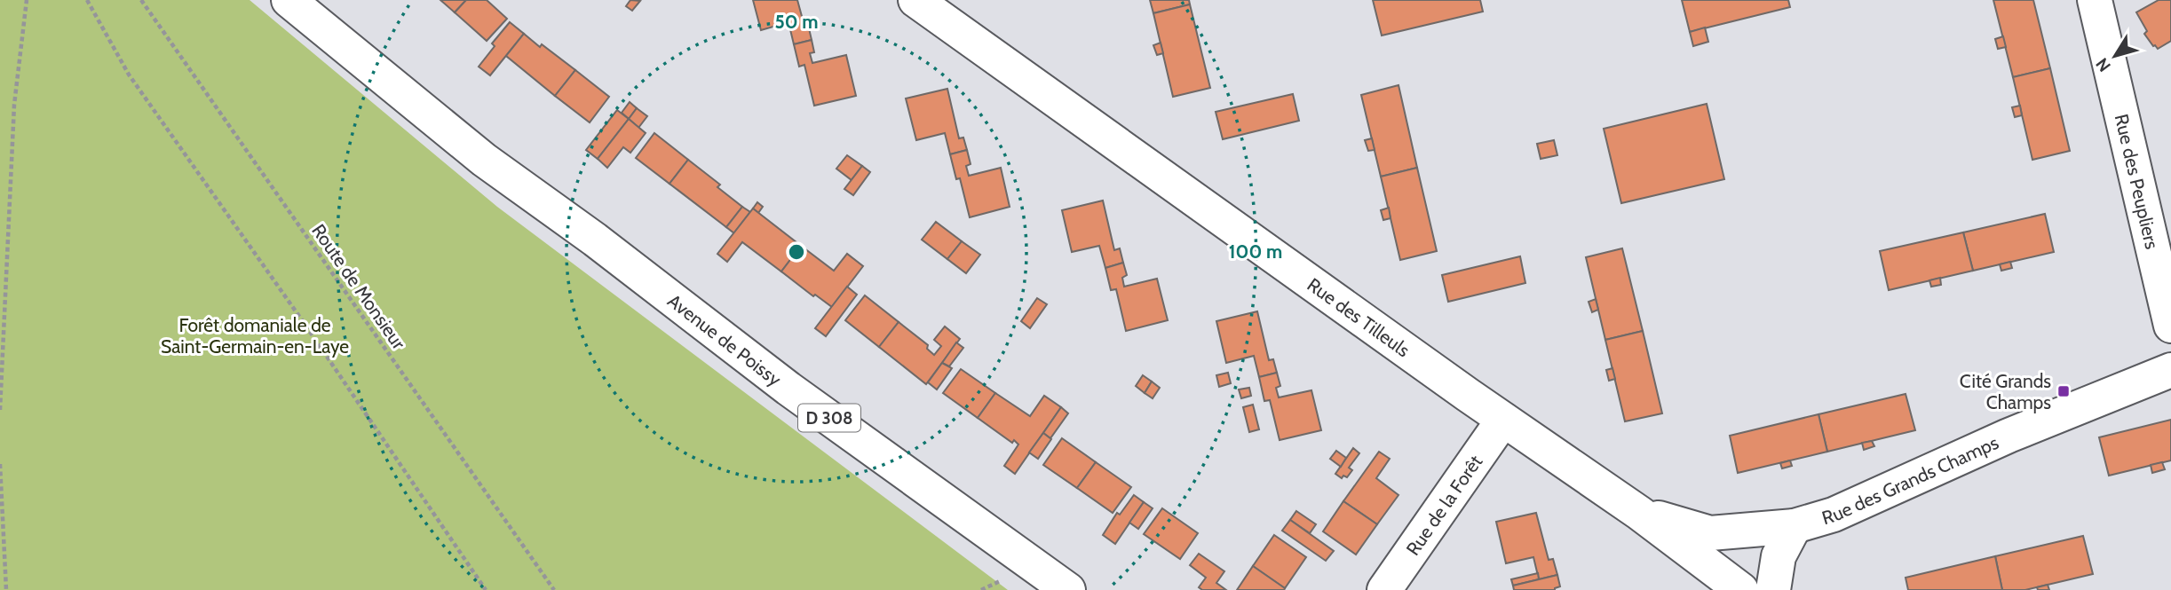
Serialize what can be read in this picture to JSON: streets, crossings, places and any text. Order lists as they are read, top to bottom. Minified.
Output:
{"streets":{"street":["Rue des Peupliers","Rue des Tilleuls","Avenue de Poissy","D 308","Rue des Grands Champs","Rue de la Forêt"],"path":["Route de Monsieur"]},"crossings":[["Rue des Tilleuls","Rue des Grands Champs"],["Rue des Tilleuls","Rue de la Forêt"]],"parks":["Forêt domaniale de Saint-Germain-en-Laye"],"places":{"transit":["Cité Grands Champs"]},"north":"bottom left","rings":["50 m","100 m"]}
